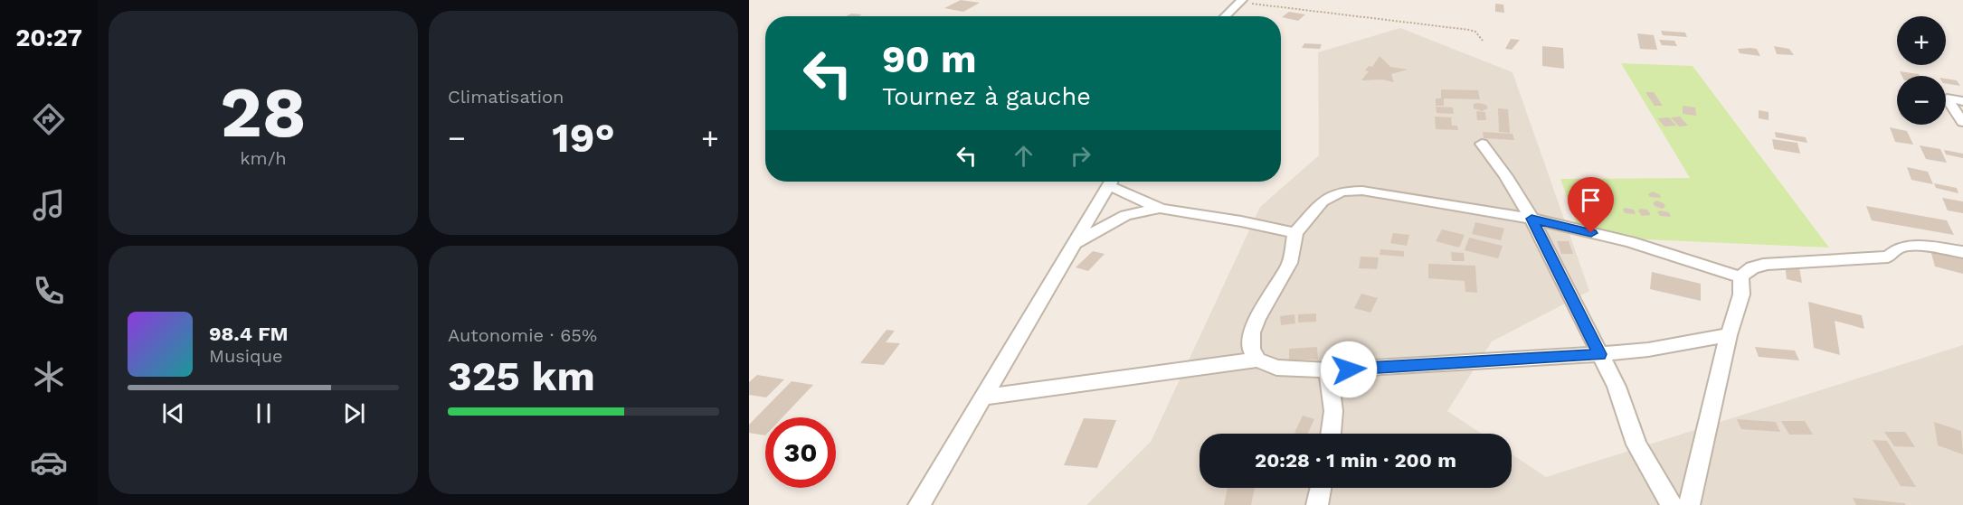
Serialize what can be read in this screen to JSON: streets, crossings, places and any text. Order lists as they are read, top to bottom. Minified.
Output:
{"page":{"tabs":"20:27","tile":[["28","km/h"],"Climatisation",["Autonomie · 65%","325 km"]],"map_buttons":["+","−"],"turn":["90 m","Tournez à gauche"],"heat":["−","19°","+"],"song":["98.4 FM","Musique"],"limit":"30","trip":"20:28 · 1 min · 200 m"}}
